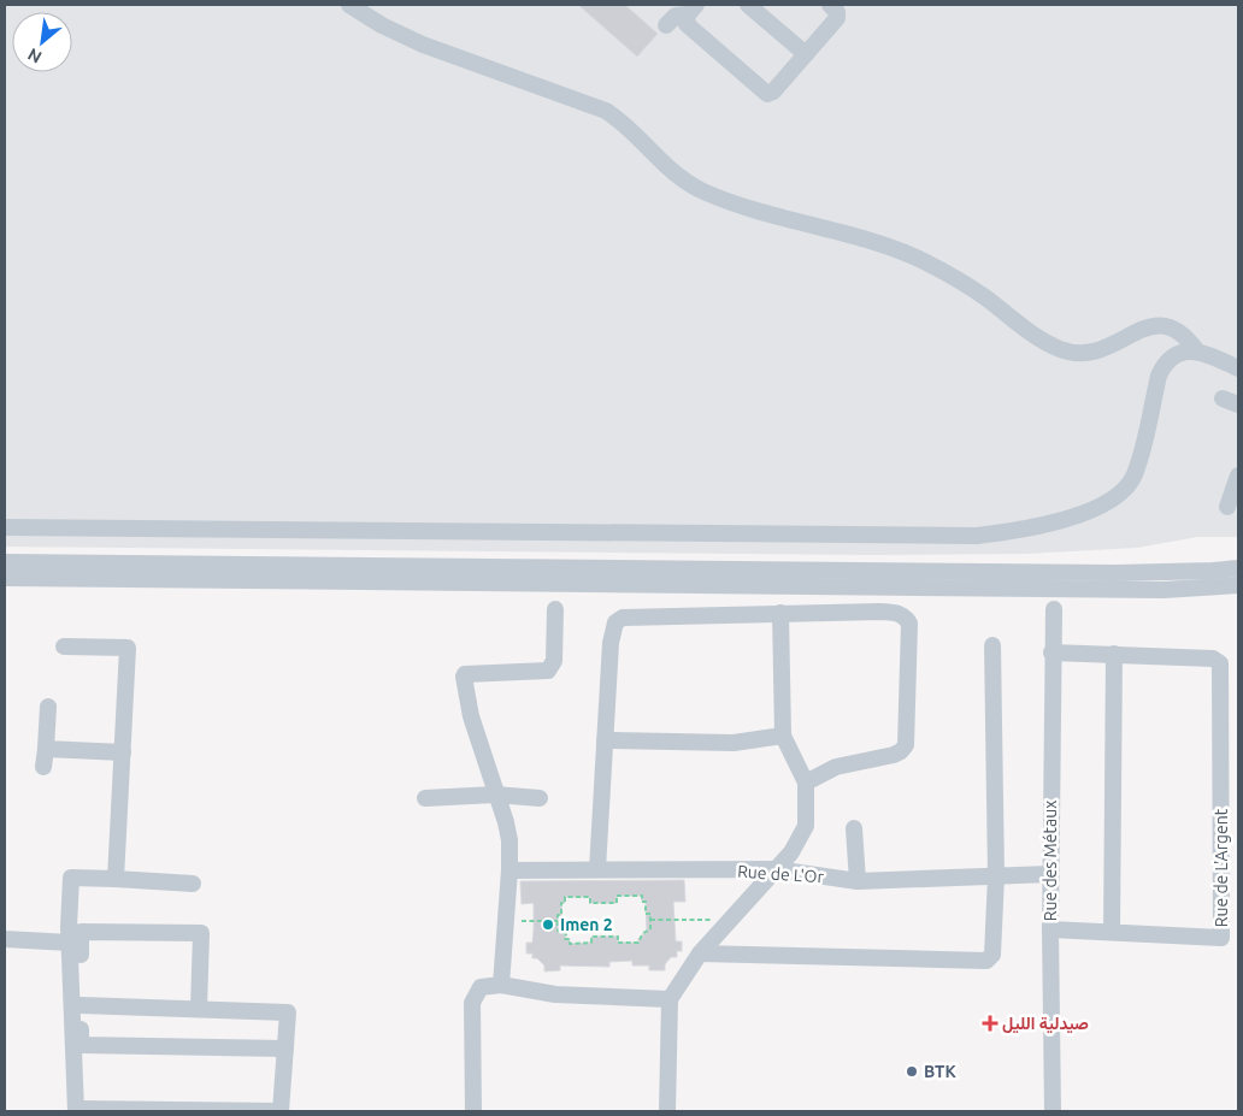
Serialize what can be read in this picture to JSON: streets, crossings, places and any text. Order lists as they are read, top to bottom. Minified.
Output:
{"streets":{"street":["Rue des Métaux","Rue de L'Argent","Rue de L'Or"]},"crossings":[["Rue des Métaux","Rue de L'Argent"],["Rue des Métaux","Rue de L'Or"]],"places":{"other":["Imen 2","BTK"],"health":["صيدلية الليل"]},"north":"bottom left"}
